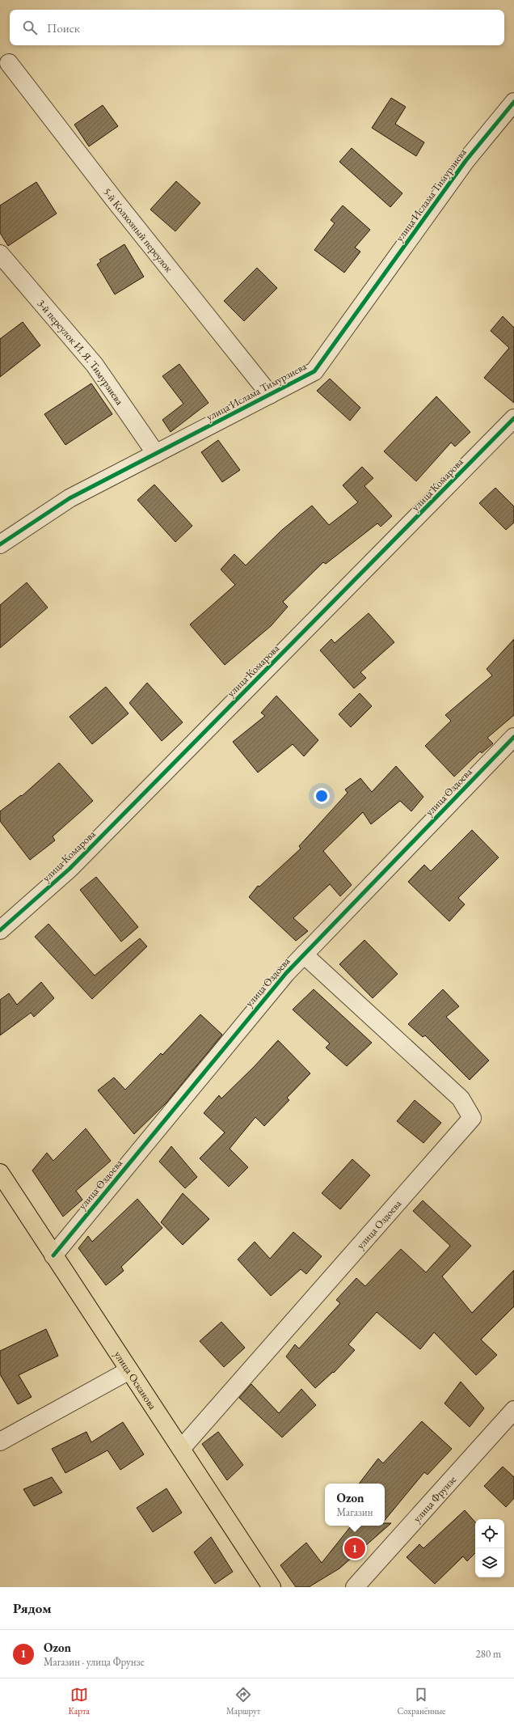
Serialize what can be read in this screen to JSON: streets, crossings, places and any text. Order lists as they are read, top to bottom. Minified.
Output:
{"streets":{"main road":["улица Осканова"],"street":["улица Ислама Тимурзиева","5-й Колхозный переулок","3-й переулок И. Я. Тимурзиева","улица Комарова","улица Оздоева","улица Фрунзе"]},"crossings":[["улица Ислама Тимурзиева","5-й Колхозный переулок"],["улица Ислама Тимурзиева","3-й переулок И. Я. Тимурзиева"],["улица Оздоева","улица Осканова"]],"page":{"search":"Поиск","popup":["Ozon","Магазин"],"pins":"1","heading":"Рядом","list":[{"mark":"1","name":"Ozon","note":"Магазин · улица Фрунзе","value":"280 m"}],"nav":["Карта","Маршрут","Сохранённые"]}}
